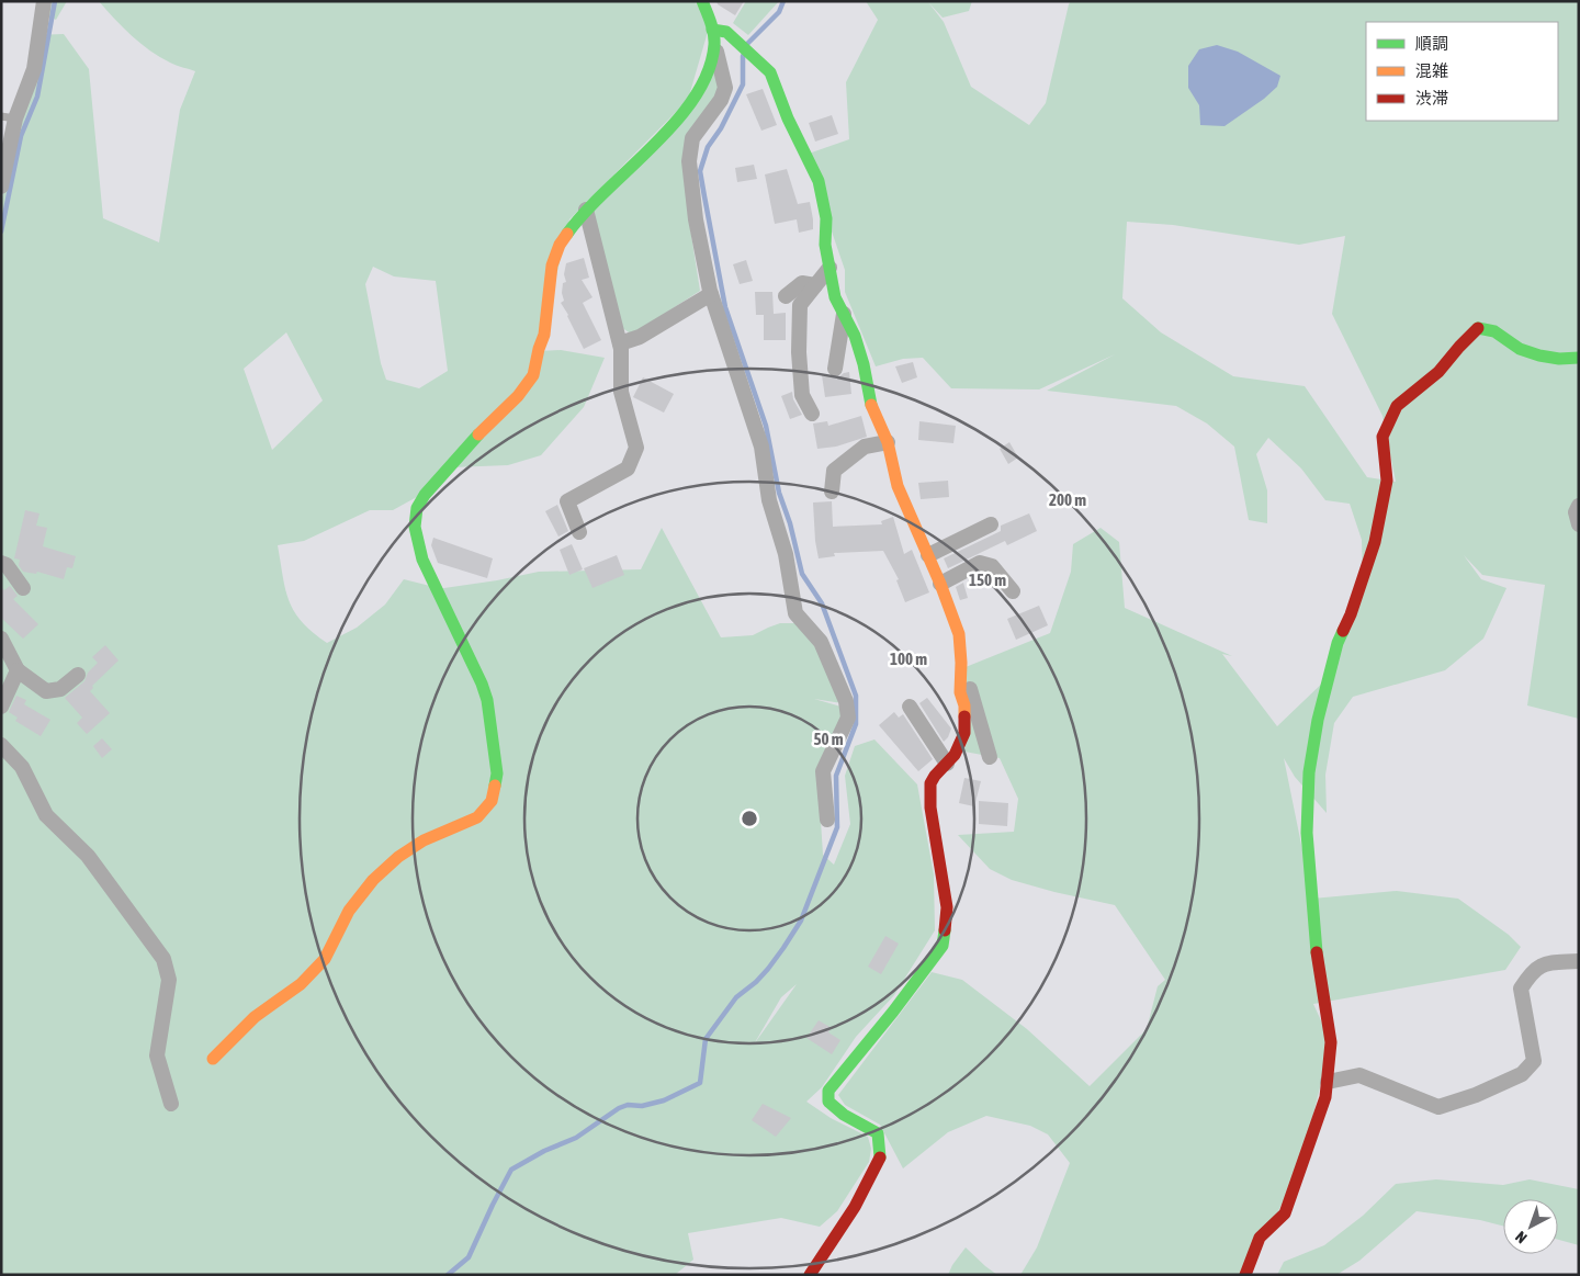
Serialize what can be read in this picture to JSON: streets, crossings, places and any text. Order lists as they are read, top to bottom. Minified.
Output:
{"legend":["順調","混雑","渋滞"],"north":"bottom left","rings":["200 m","150 m","100 m","50 m"]}
